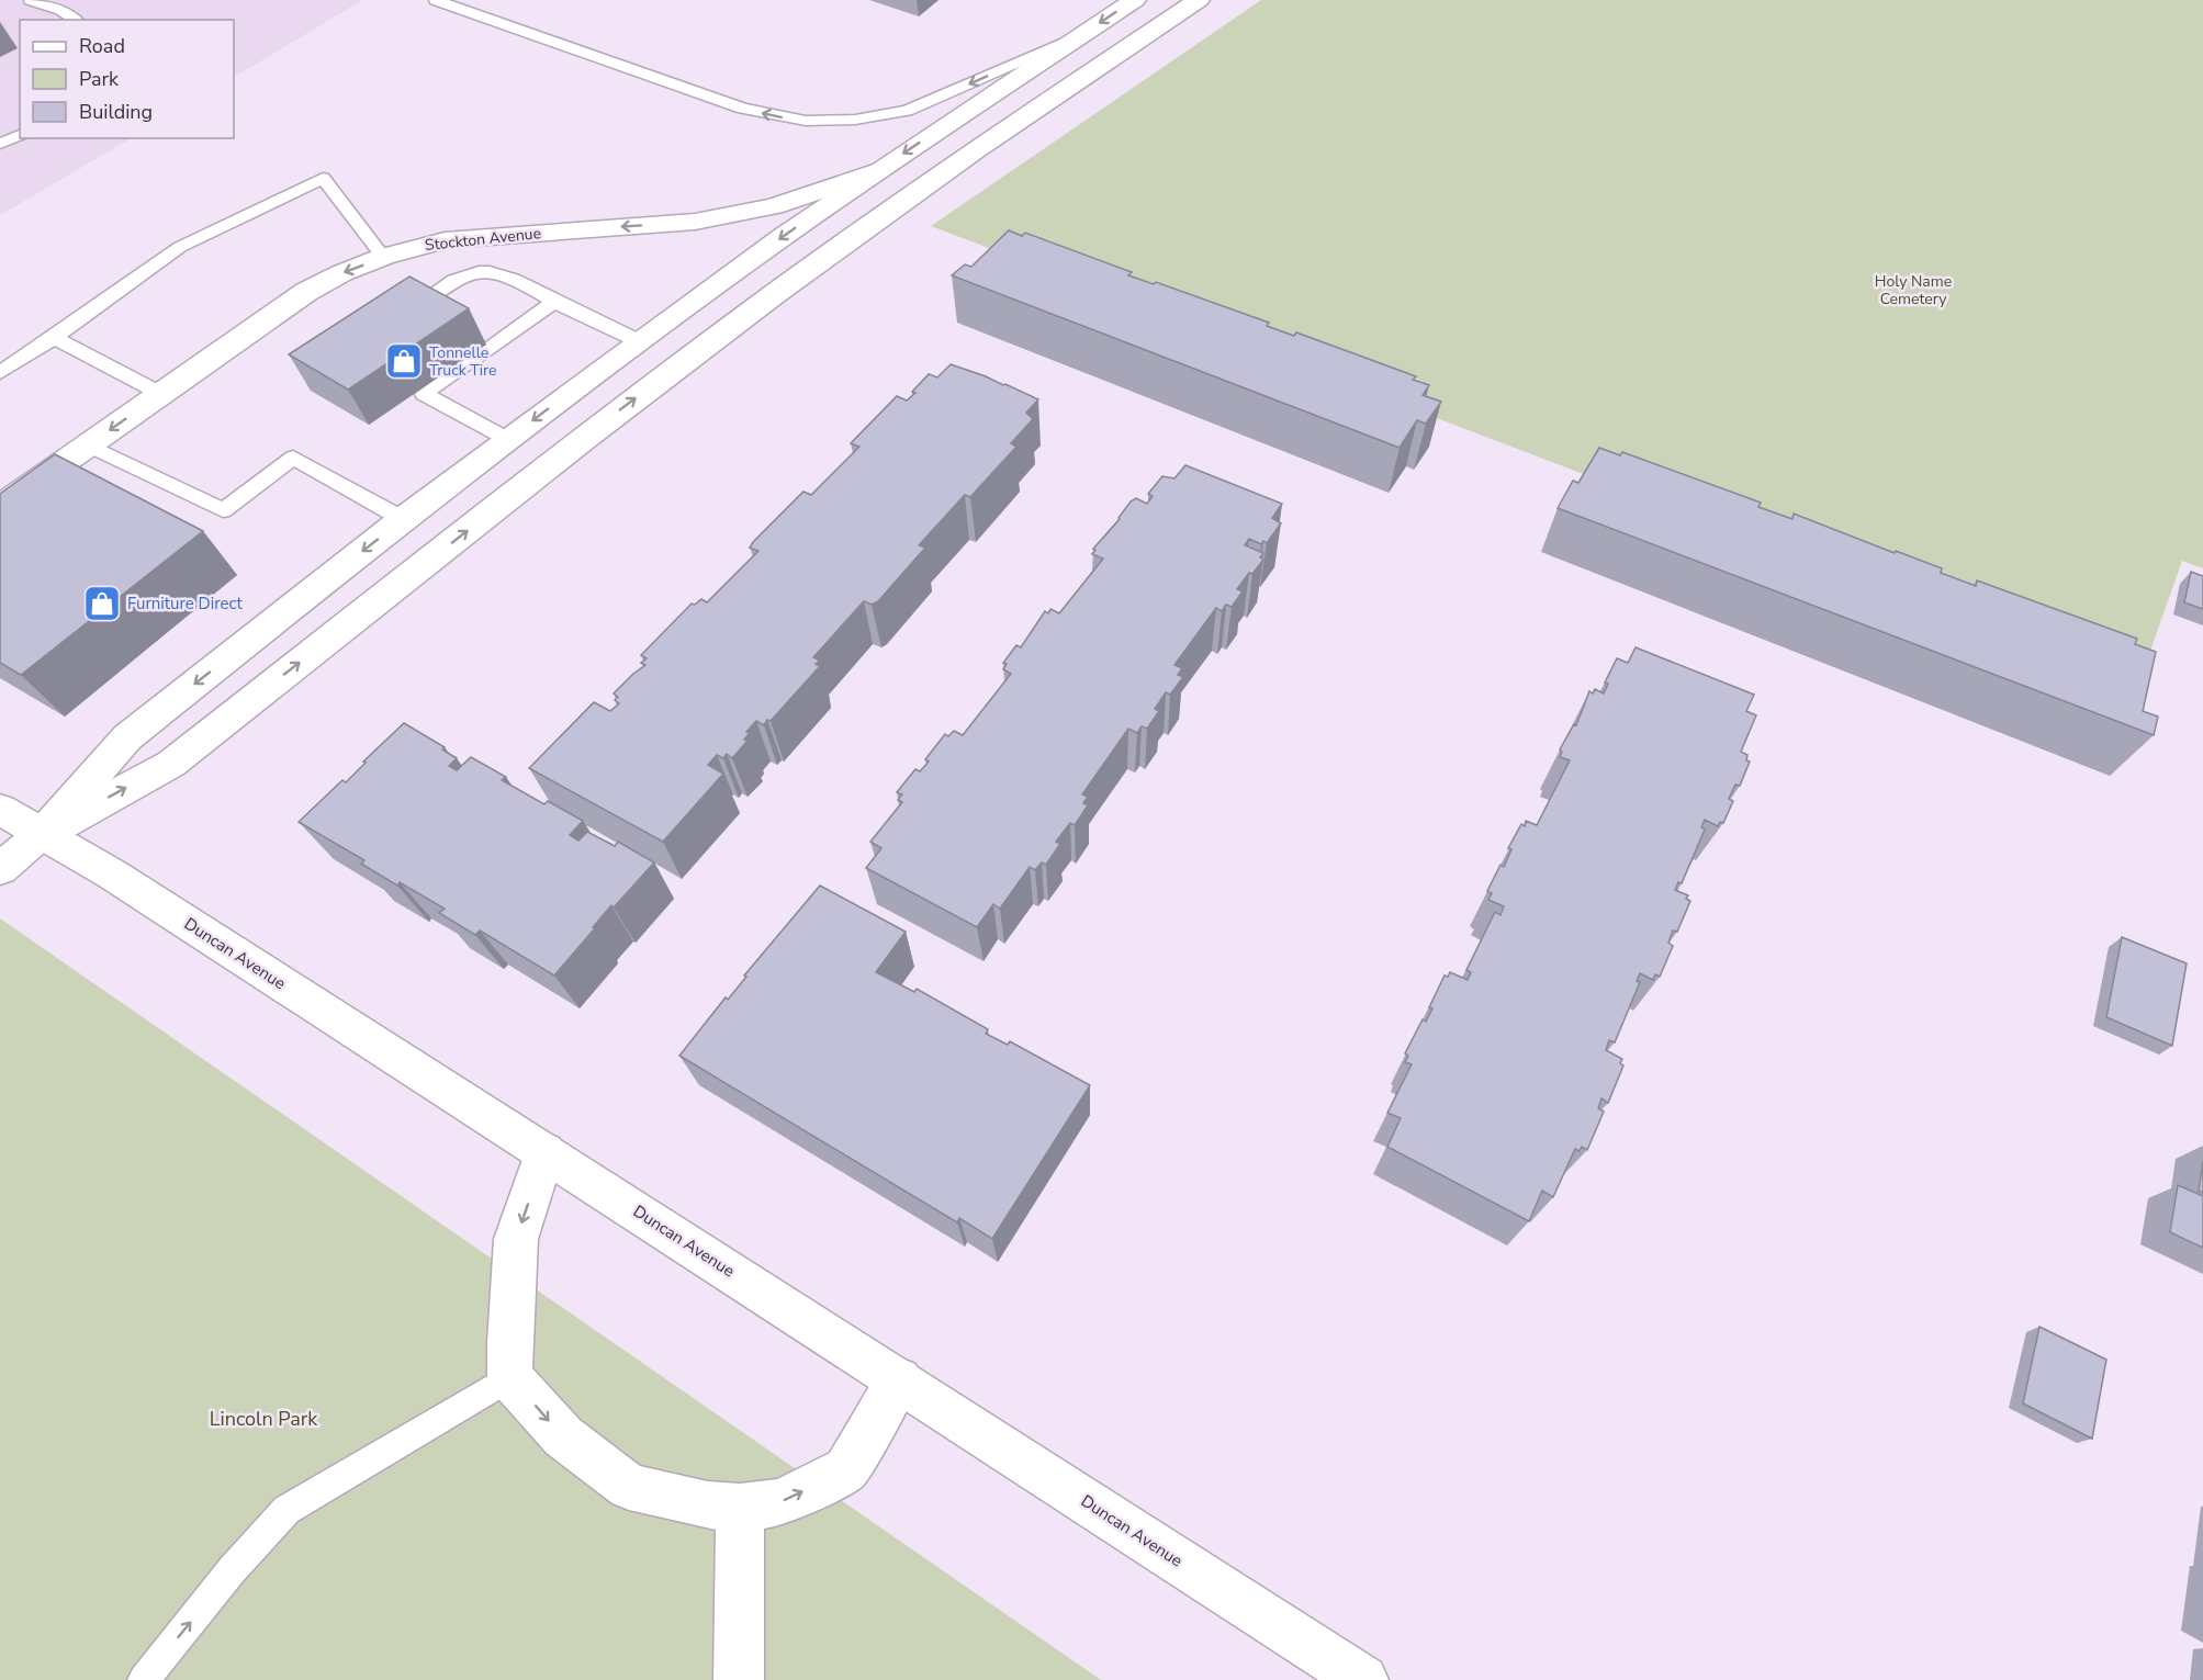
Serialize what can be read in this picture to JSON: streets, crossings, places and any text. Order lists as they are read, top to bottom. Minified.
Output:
{"streets":{"main road":["Stockton Avenue","Duncan Avenue"]},"parks":["Holy Name Cemetery","Lincoln Park"],"places":{"shop":["Tonnelle Truck Tire","Furniture Direct"]},"legend":["Road","Park","Building"]}
